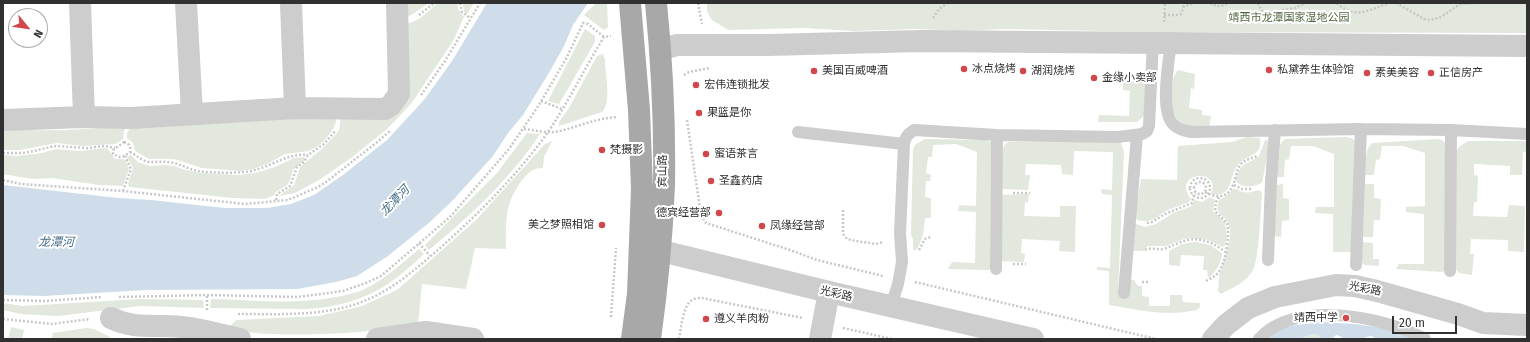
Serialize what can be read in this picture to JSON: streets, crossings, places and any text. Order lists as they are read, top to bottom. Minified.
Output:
{"streets":{"main road":["宾山路"],"street":["光彩路"]},"crossings":[["宾山路","光彩路"]],"water":["龙潭河"],"parks":["靖西市龙潭国家湿地公园"],"places":["冰点烧烤","私黛养生体验馆","美国百威啤酒","湖润烧烤","素美美容","正信房产","金缘小卖部","宏伟连锁批发","果篮是你","梵摄影","蜜语茶言","圣鑫药店","德宾经营部","美之梦照相馆","凤缘经营部","靖西中学","遵义羊肉粉"],"scale_bar":"20 m","north":"bottom right"}
